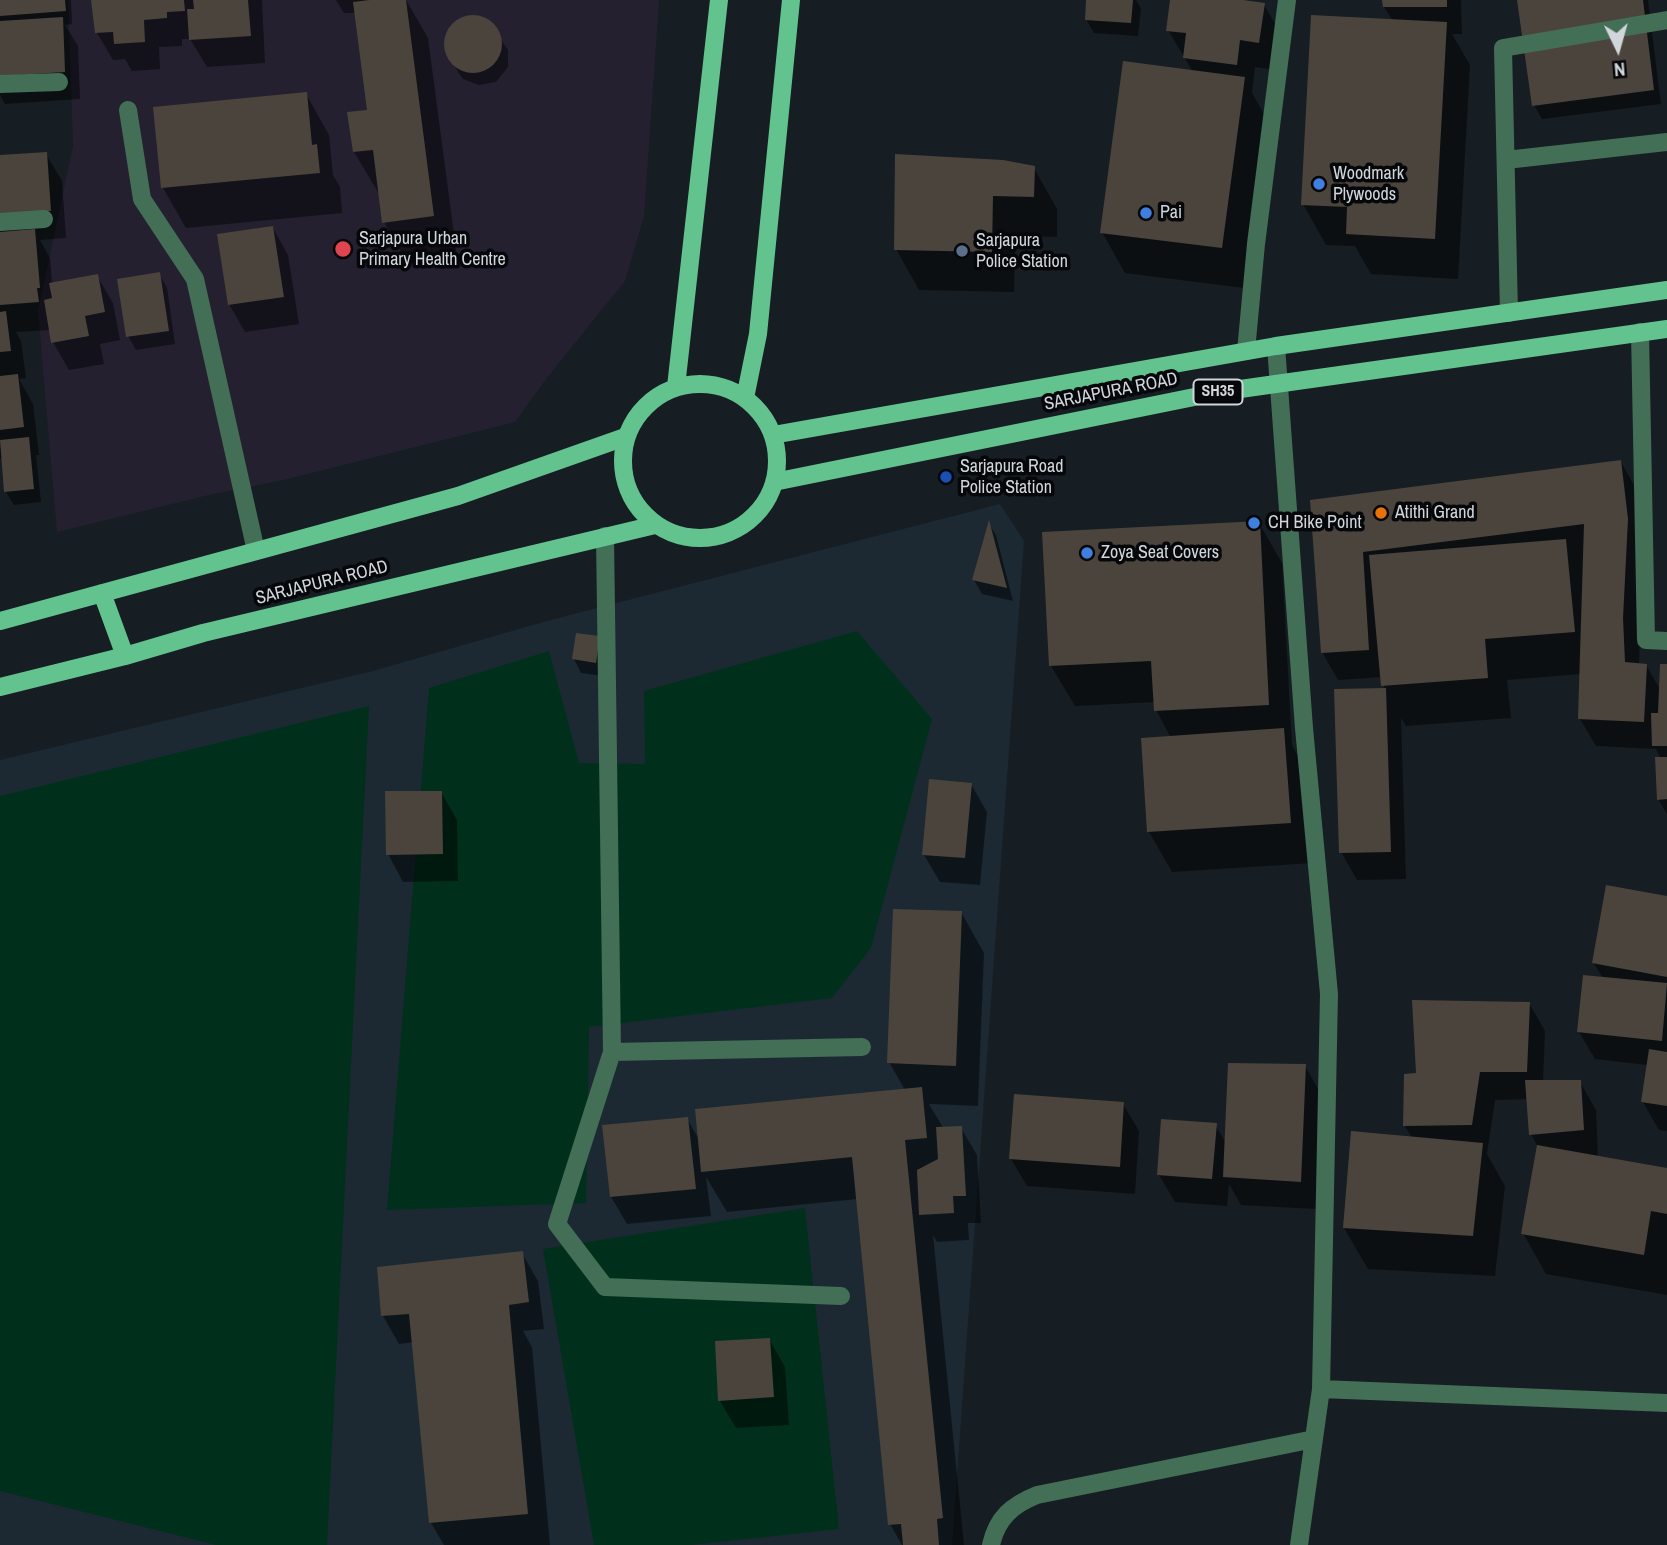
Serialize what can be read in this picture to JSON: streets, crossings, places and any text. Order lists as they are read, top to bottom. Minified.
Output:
{"streets":{"main road":["SARJAPURA ROAD","SH35"]},"places":["Woodmark Plywoods","Pai","Sarjapura Urban Primary Health Centre","Sarjapura Police Station","Sarjapura Road Police Station","Atithi Grand","CH Bike Point","Zoya Seat Covers"],"north":"bottom"}
